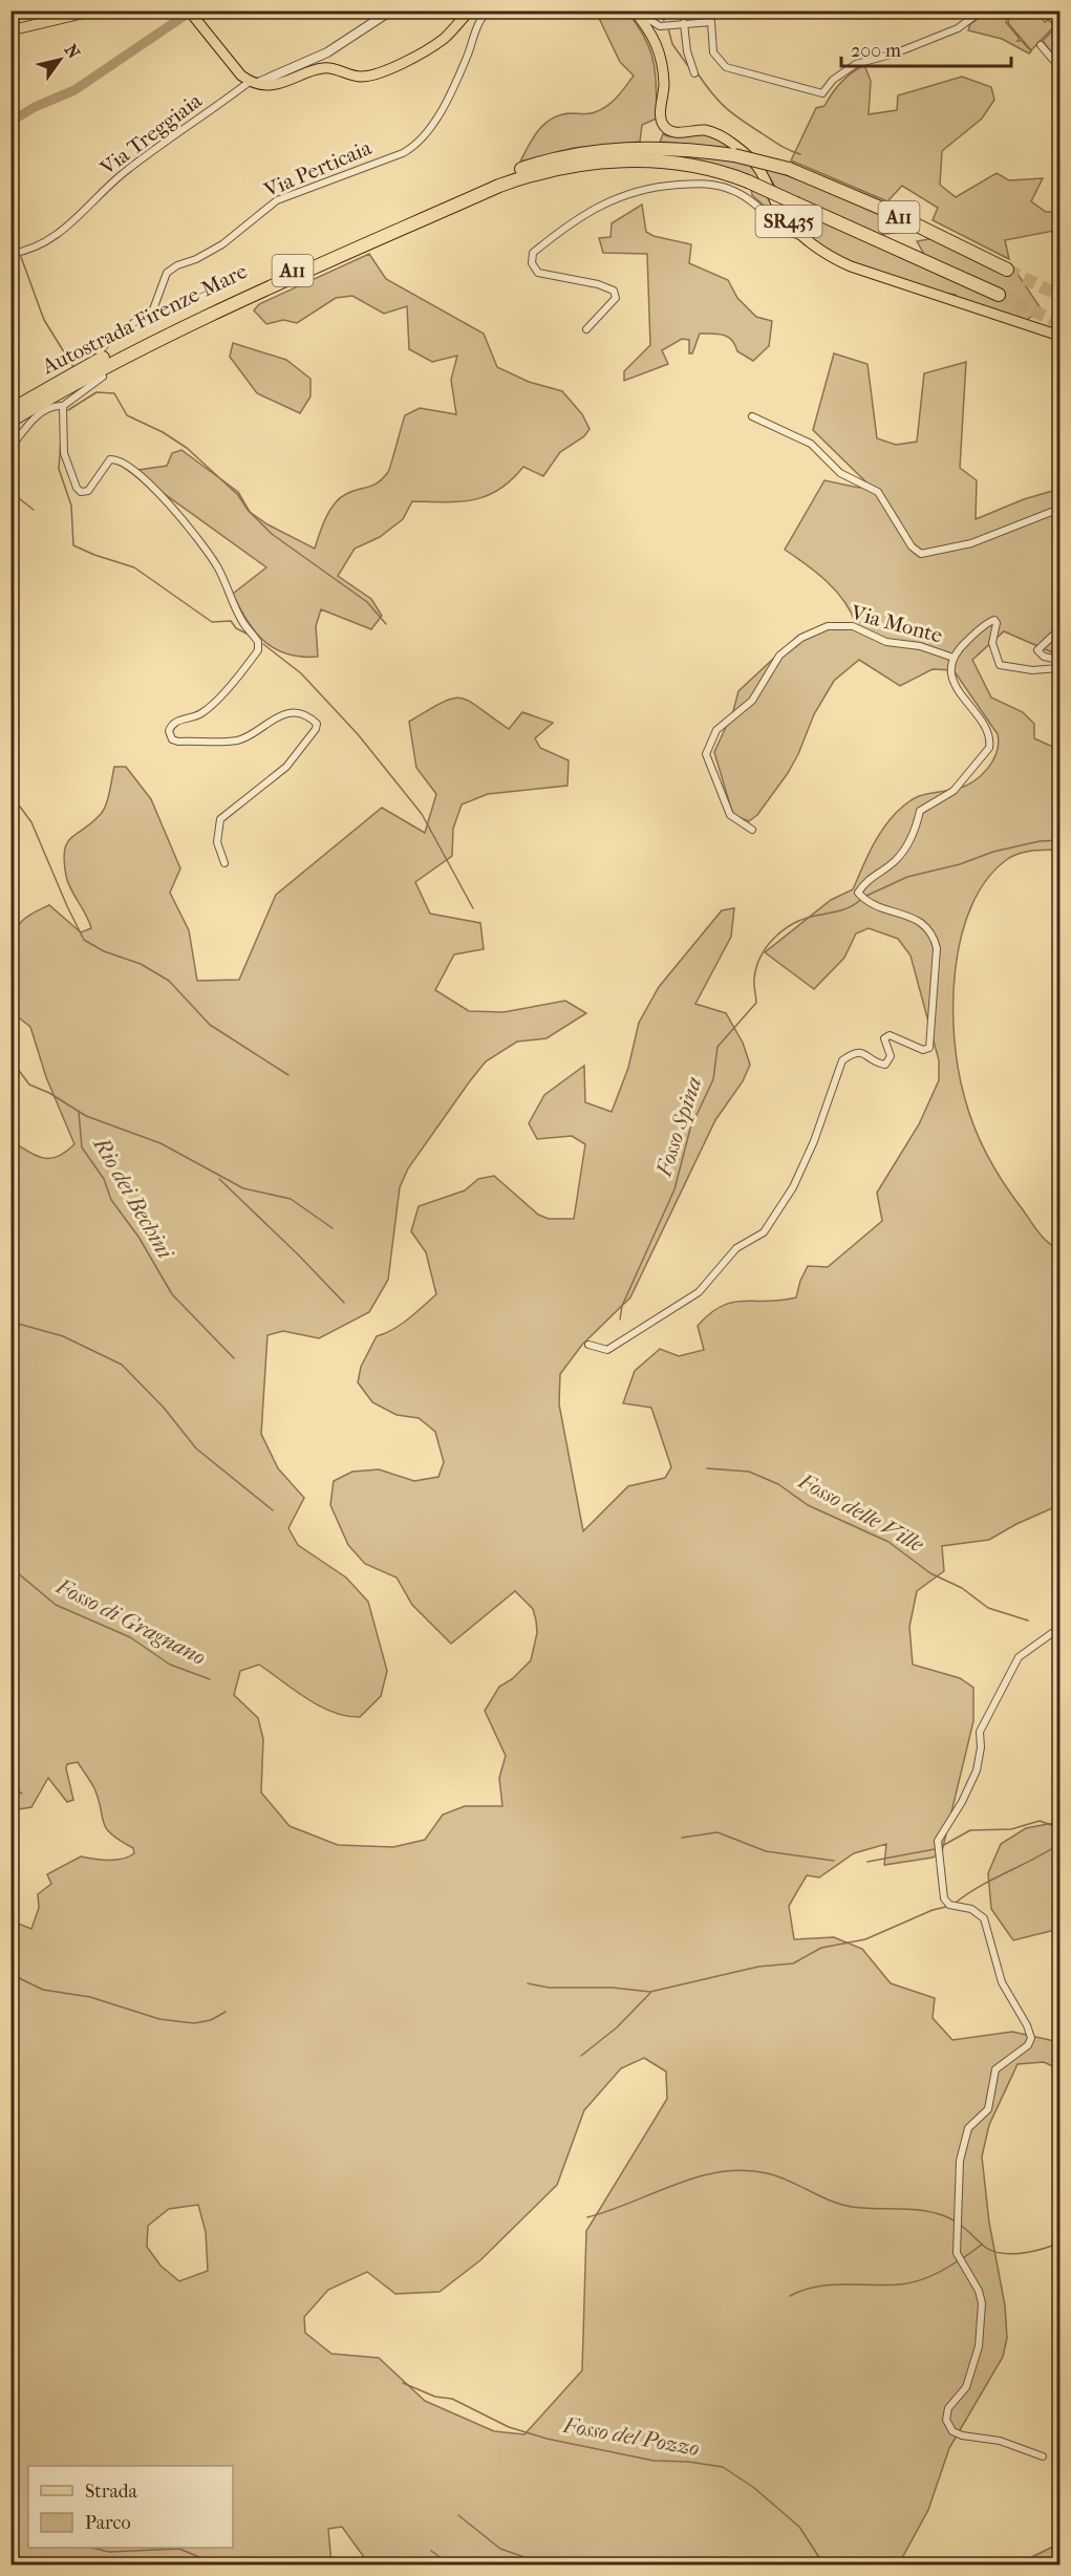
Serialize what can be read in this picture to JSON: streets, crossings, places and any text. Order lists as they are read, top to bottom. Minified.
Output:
{"streets":{"highway":["A11","Autostrada Firenze-Mare"],"main road":["SR435"],"street":["Via Treggiaia","Via Perticaia","Via Monte"]},"water":["Fosso Spina","Rio dei Bechini","Fosso delle Ville","Fosso di Gragnano","Fosso del Pozzo"],"legend":["Strada","Parco"],"scale_bar":"200 m","north":"top right"}
